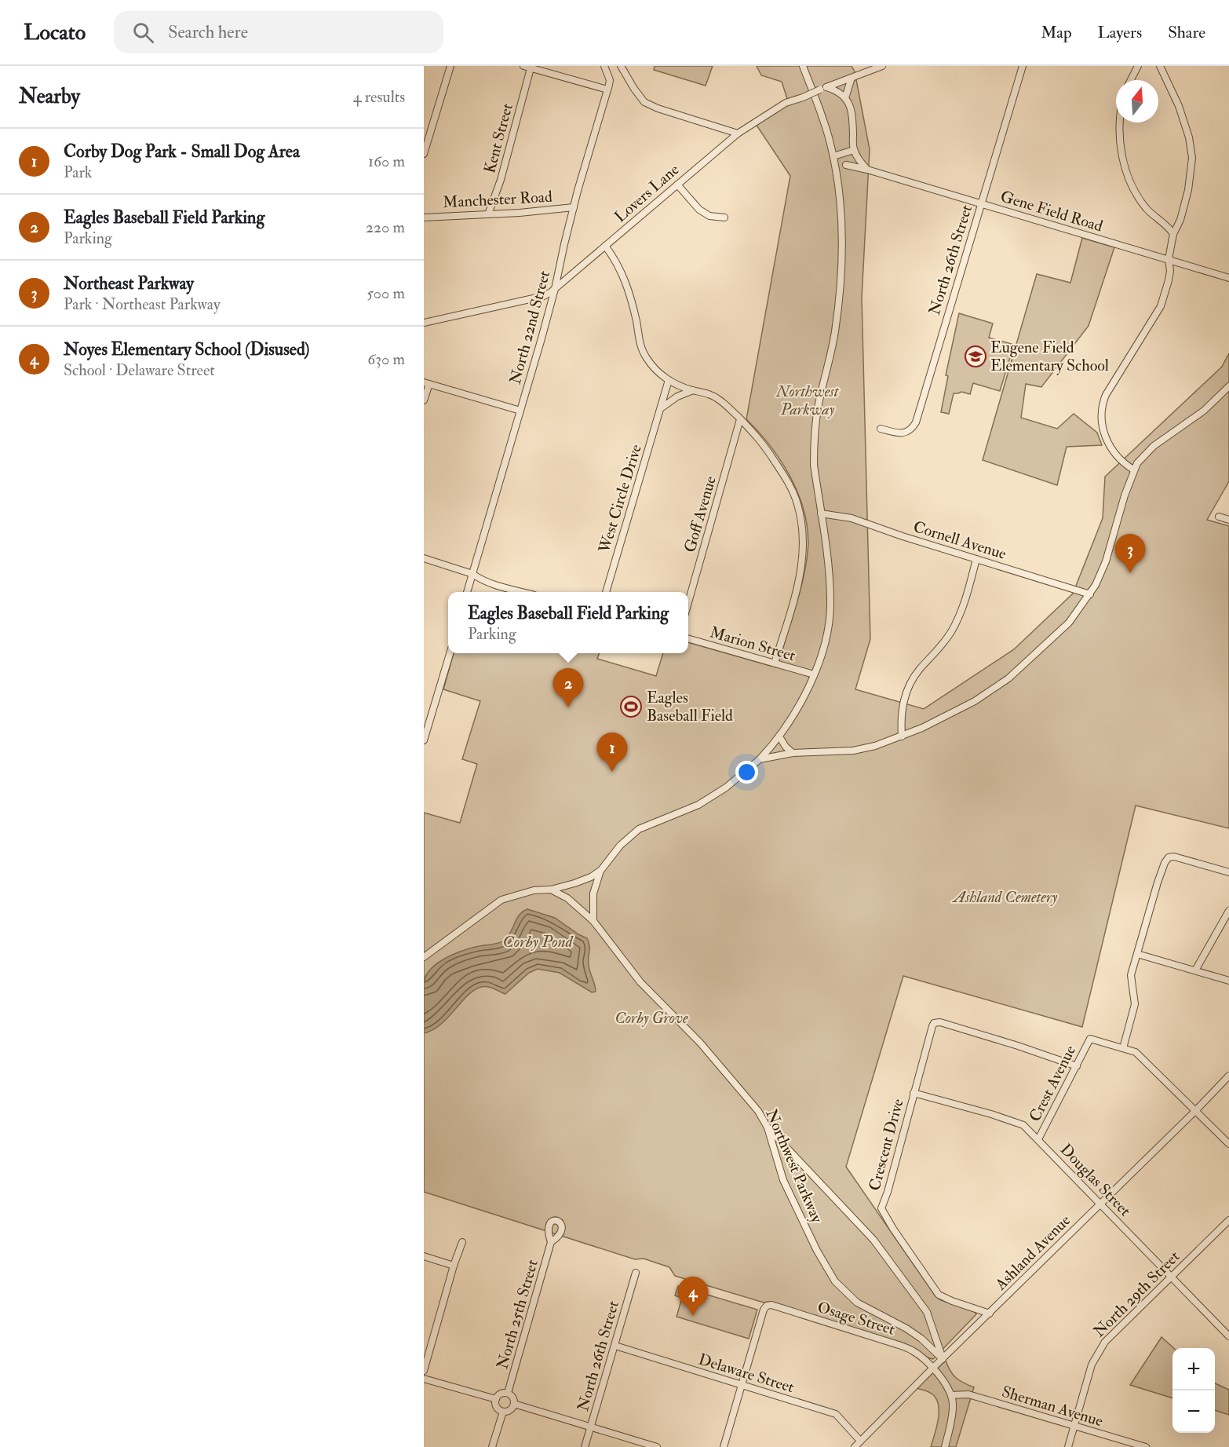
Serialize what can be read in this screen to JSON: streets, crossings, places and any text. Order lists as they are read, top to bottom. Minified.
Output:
{"streets":{"street":["Kent Street","Lovers Lane","Manchester Road","Gene Field Road","North 26th Street","North 22nd Street","West Circle Drive","Goff Avenue","Cornell Avenue","Marion Street","Crest Avenue","Crescent Drive","Northwest Parkway","Douglas Street","Ashland Avenue","North 29th Street","North 25th Street","Osage Street","Delaware Street","Sherman Avenue"]},"crossings":[["Kent Street","Manchester Road"],["Lovers Lane","North 22nd Street"],["Manchester Road","North 22nd Street"],["Gene Field Road","North 26th Street"],["North 26th Street","Delaware Street"],["Crest Avenue","Crescent Drive"],["Crest Avenue","Douglas Street"],["Crescent Drive","Douglas Street"],["Crescent Drive","Ashland Avenue"],["Northwest Parkway","Ashland Avenue"],["Douglas Street","Ashland Avenue"],["Douglas Street","North 29th Street"],["Ashland Avenue","Osage Street"],["Ashland Avenue","Delaware Street"],["North 29th Street","Sherman Avenue"],["Osage Street","Delaware Street"],["Osage Street","Sherman Avenue"]],"water":["Corby Pond"],"parks":["Northwest Parkway","Ashland Cemetery","Corby Grove"],"places":{"school or university":["Eugene Field Elementary School"],"sports":["Eagles Baseball Field"]},"north":"top","page":{"header":"Locato","search":"Search here","nav":["Map","Layers","Share"],"heading":["Nearby","4 results"],"list":[{"mark":"1","name":"Corby Dog Park - Small Dog Area","note":"Park","value":"160 m"},{"mark":"2","name":"Eagles Baseball Field Parking","note":"Parking","value":"220 m"},{"mark":"3","name":"Northeast Parkway","note":"Park · Northeast Parkway","value":"500 m"},{"mark":"4","name":"Noyes Elementary School (Disused)","note":"School · Delaware Street","value":"630 m"}],"pins":["3","2","1","4"],"popup":["Eagles Baseball Field Parking","Parking"],"map_buttons":["+","−"]}}
